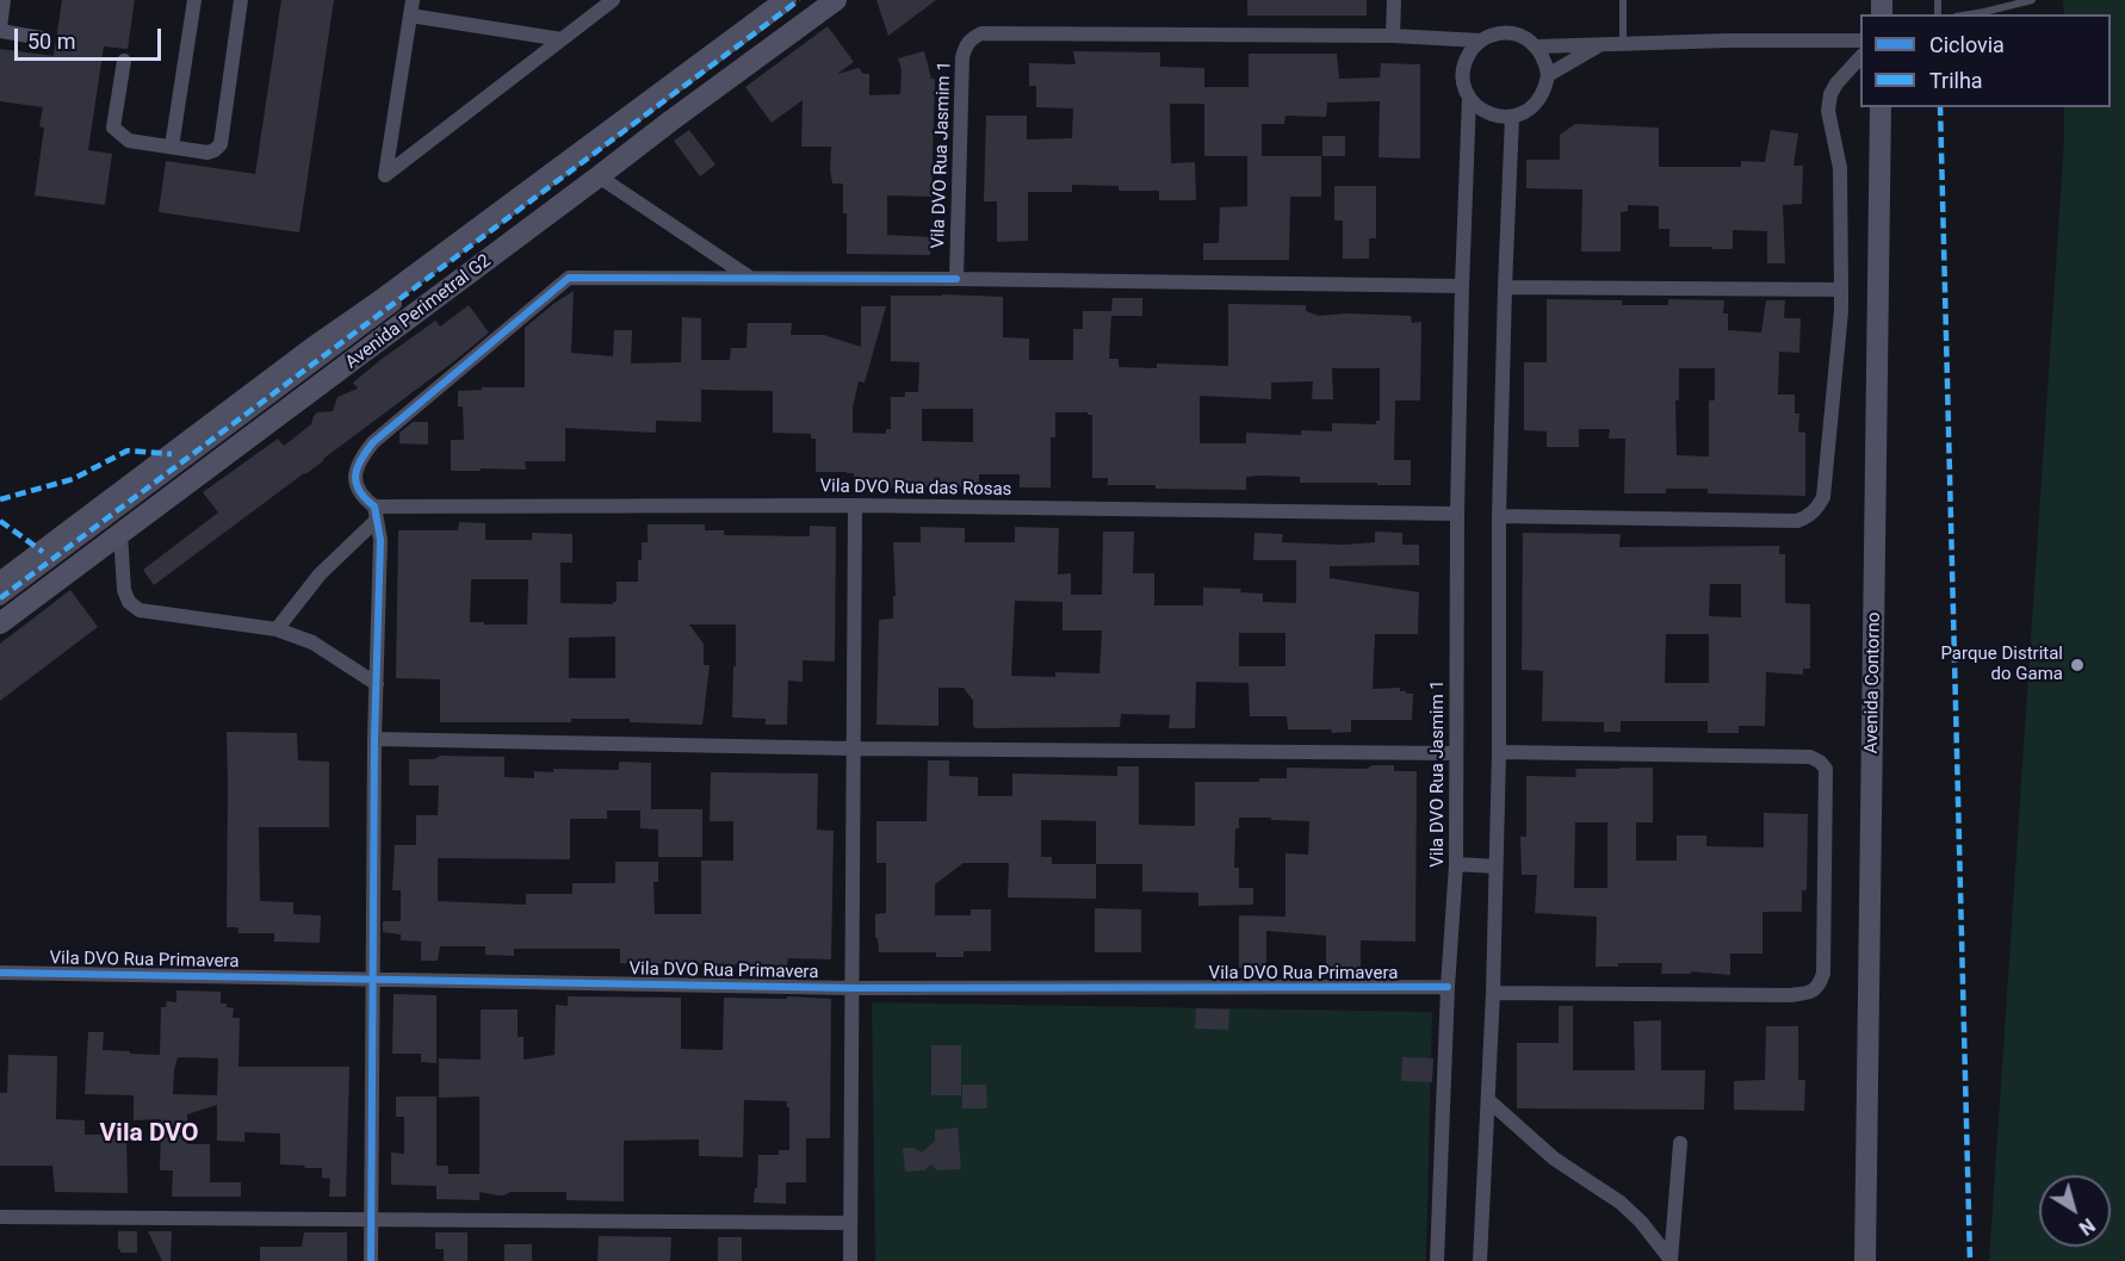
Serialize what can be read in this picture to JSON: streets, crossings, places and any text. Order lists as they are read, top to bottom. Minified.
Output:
{"streets":{"street":["Vila DVO Rua Jasmim 1","Avenida Perimetral G2","Vila DVO Rua das Rosas","Avenida Contorno","Vila DVO Rua Primavera"]},"crossings":[["Vila DVO Rua Jasmim 1","Vila DVO Rua das Rosas"],["Vila DVO Rua Jasmim 1","Vila DVO Rua Primavera"]],"districts":["Vila DVO"],"places":["Parque Distrital do Gama"],"legend":["Ciclovia","Trilha"],"scale_bar":"50 m","north":"bottom right"}
